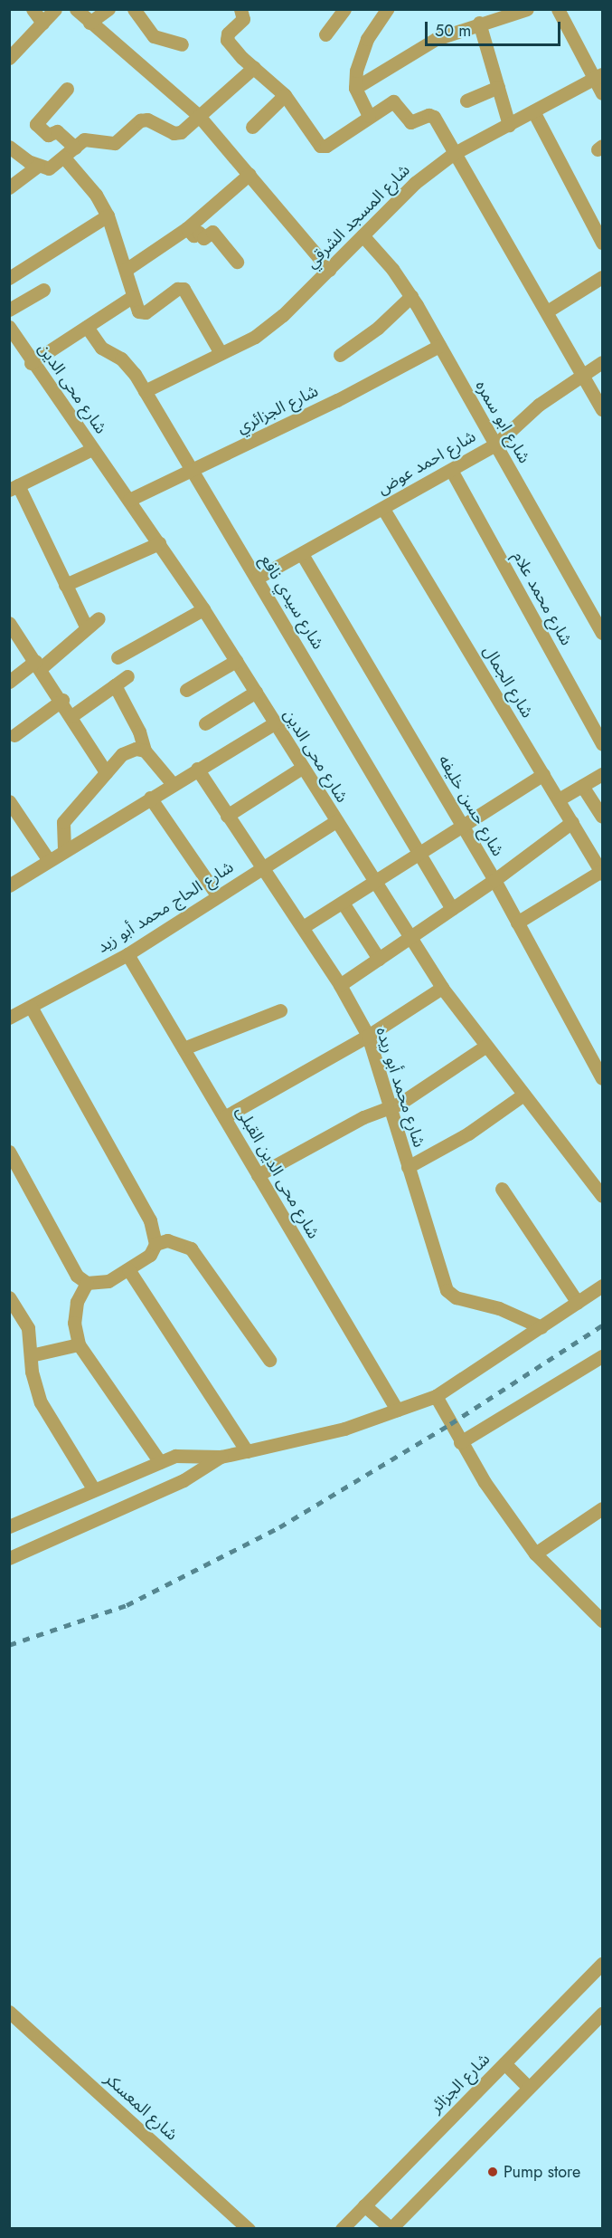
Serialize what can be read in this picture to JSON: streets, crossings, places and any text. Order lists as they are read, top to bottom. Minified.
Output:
{"streets":{"street":["شارع المسجد الشرقي","شارع محى الدين","شارع الجزائري","شارع ابو سمره","شارع احمد عوض","شارع محمد علام","شارع سيدي نافع","شارع الجمال","شارع حسن خليفه","شارع الحاج محمد أبو زيد","شارع محمد أبو ريده","شارع محى الدين القبلى","شارع الجزائر","شارع المعسكر"]},"crossings":[["شارع المسجد الشرقي","شارع ابو سمره"],["شارع المسجد الشرقي","شارع سيدي نافع"],["شارع محى الدين","شارع الجزائري"],["شارع محى الدين","شارع الحاج محمد أبو زيد"],["شارع الجزائري","شارع ابو سمره"],["شارع الجزائري","شارع سيدي نافع"],["شارع ابو سمره","شارع احمد عوض"],["شارع احمد عوض","شارع محمد علام"],["شارع احمد عوض","شارع سيدي نافع"],["شارع احمد عوض","شارع الجمال"],["شارع احمد عوض","شارع حسن خليفه"],["شارع الحاج محمد أبو زيد","شارع محمد أبو ريده"],["شارع الحاج محمد أبو زيد","شارع محى الدين القبلى"]],"places":["Pump store"],"scale_bar":"50 m"}
